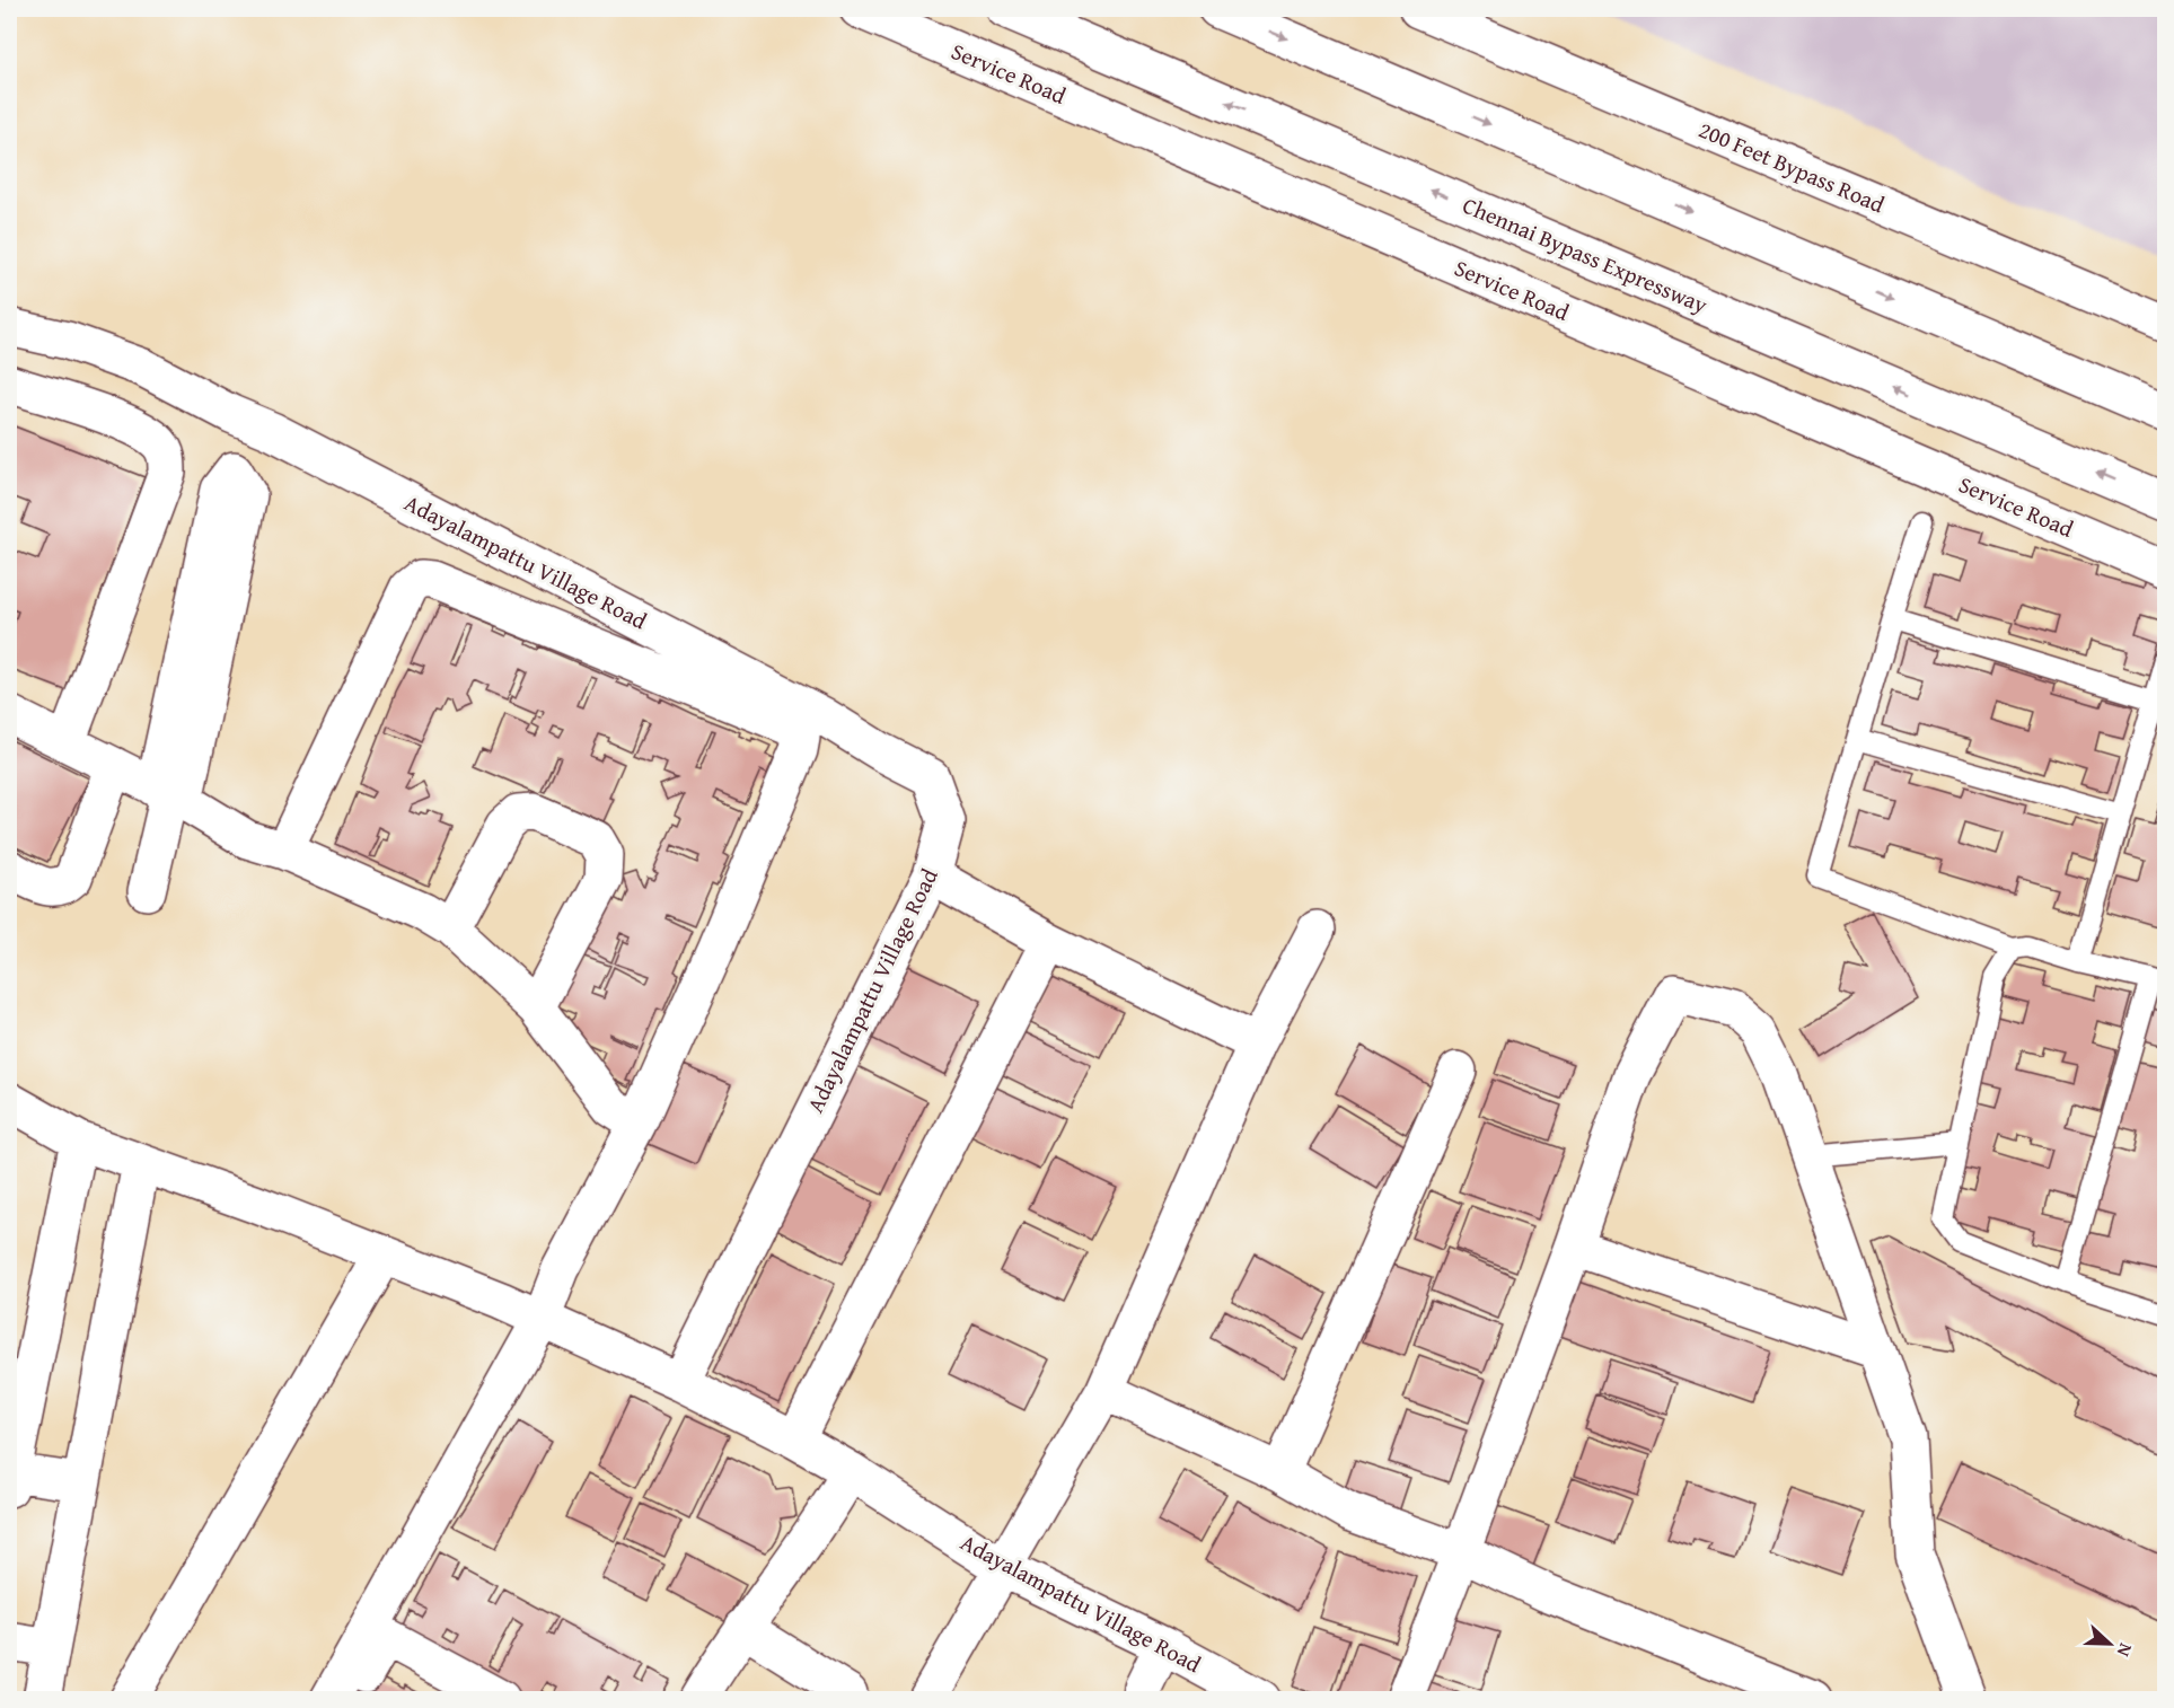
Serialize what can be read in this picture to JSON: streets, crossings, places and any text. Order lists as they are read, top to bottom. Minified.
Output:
{"streets":{"main road":["Service Road","200 Feet Bypass Road","Chennai Bypass Expressway","Adayalampattu Village Road"]},"north":"right"}
